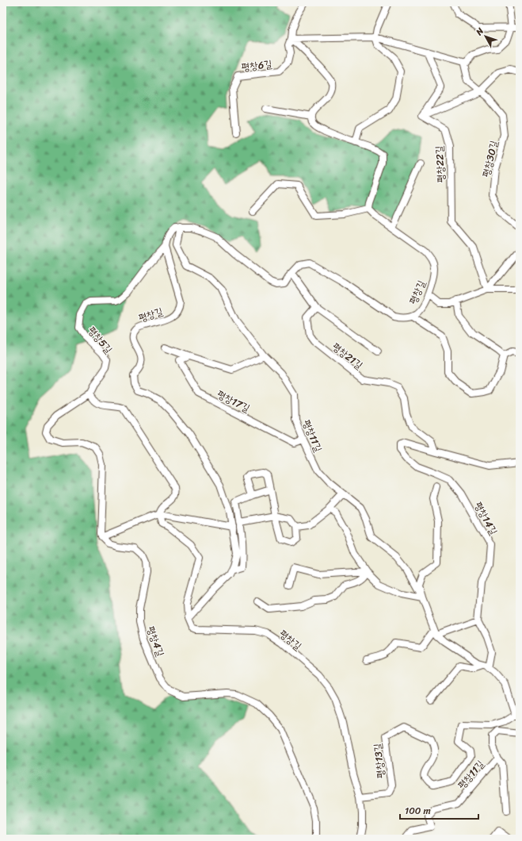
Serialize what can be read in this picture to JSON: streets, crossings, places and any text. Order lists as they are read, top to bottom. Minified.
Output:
{"streets":{"street":["평창6길","평창30길","평창22길","평창길","평창5길","평창21길","평창17길","평창11길","평창14길","평창4길","평창13길"]},"crossings":[["평창길","평창5길"],["평창길","평창11길"],["평창길","평창13길"],["평창5길","평창4길"],["평창21길","평창14길"],["평창17길","평창11길"]],"scale_bar":"100 m","north":"top left"}
